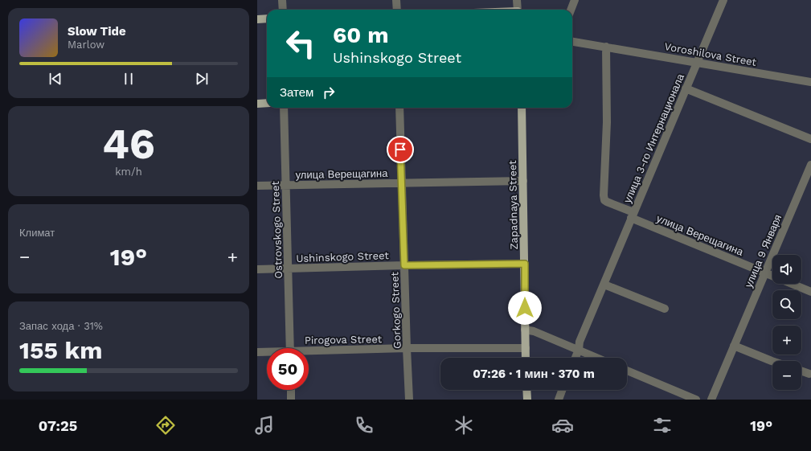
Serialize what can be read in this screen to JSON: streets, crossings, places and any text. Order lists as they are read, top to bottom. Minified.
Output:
{"streets":{"main road":["Zapadnaya Street"],"street":["Voroshilova Street","улица 3-го Интернационала","улица Верещагина","Ostrovskogo Street","улица 9 Января","Ushinskogo Street","Gorkogo Street","Pirogova Street"]},"crossings":[["Voroshilova Street","улица 3-го Интернационала"],["Voroshilova Street","улица Верещагина"],["улица 3-го Интернационала","улица Верещагина"],["улица Верещагина","Zapadnaya Street"],["улица Верещагина","Ostrovskogo Street"],["улица Верещагина","улица 9 Января"],["улица Верещагина","Gorkogo Street"],["Zapadnaya Street","Ushinskogo Street"],["Zapadnaya Street","Pirogova Street"],["Ostrovskogo Street","Ushinskogo Street"],["Ushinskogo Street","Gorkogo Street"],["Gorkogo Street","Pirogova Street"]],"page":{"turn":["60 m","Ushinskogo Street"],"song":["Slow Tide","Marlow"],"then":"Затем","tile":[["46","km/h"],"Климат",["Запас хода · 31%","155 km"]],"heat":["−","19°","+"],"map_buttons":["+","−"],"limit":"50","trip":"07:26 · 1 мин · 370 m","tabs":["07:25","19°"]}}
